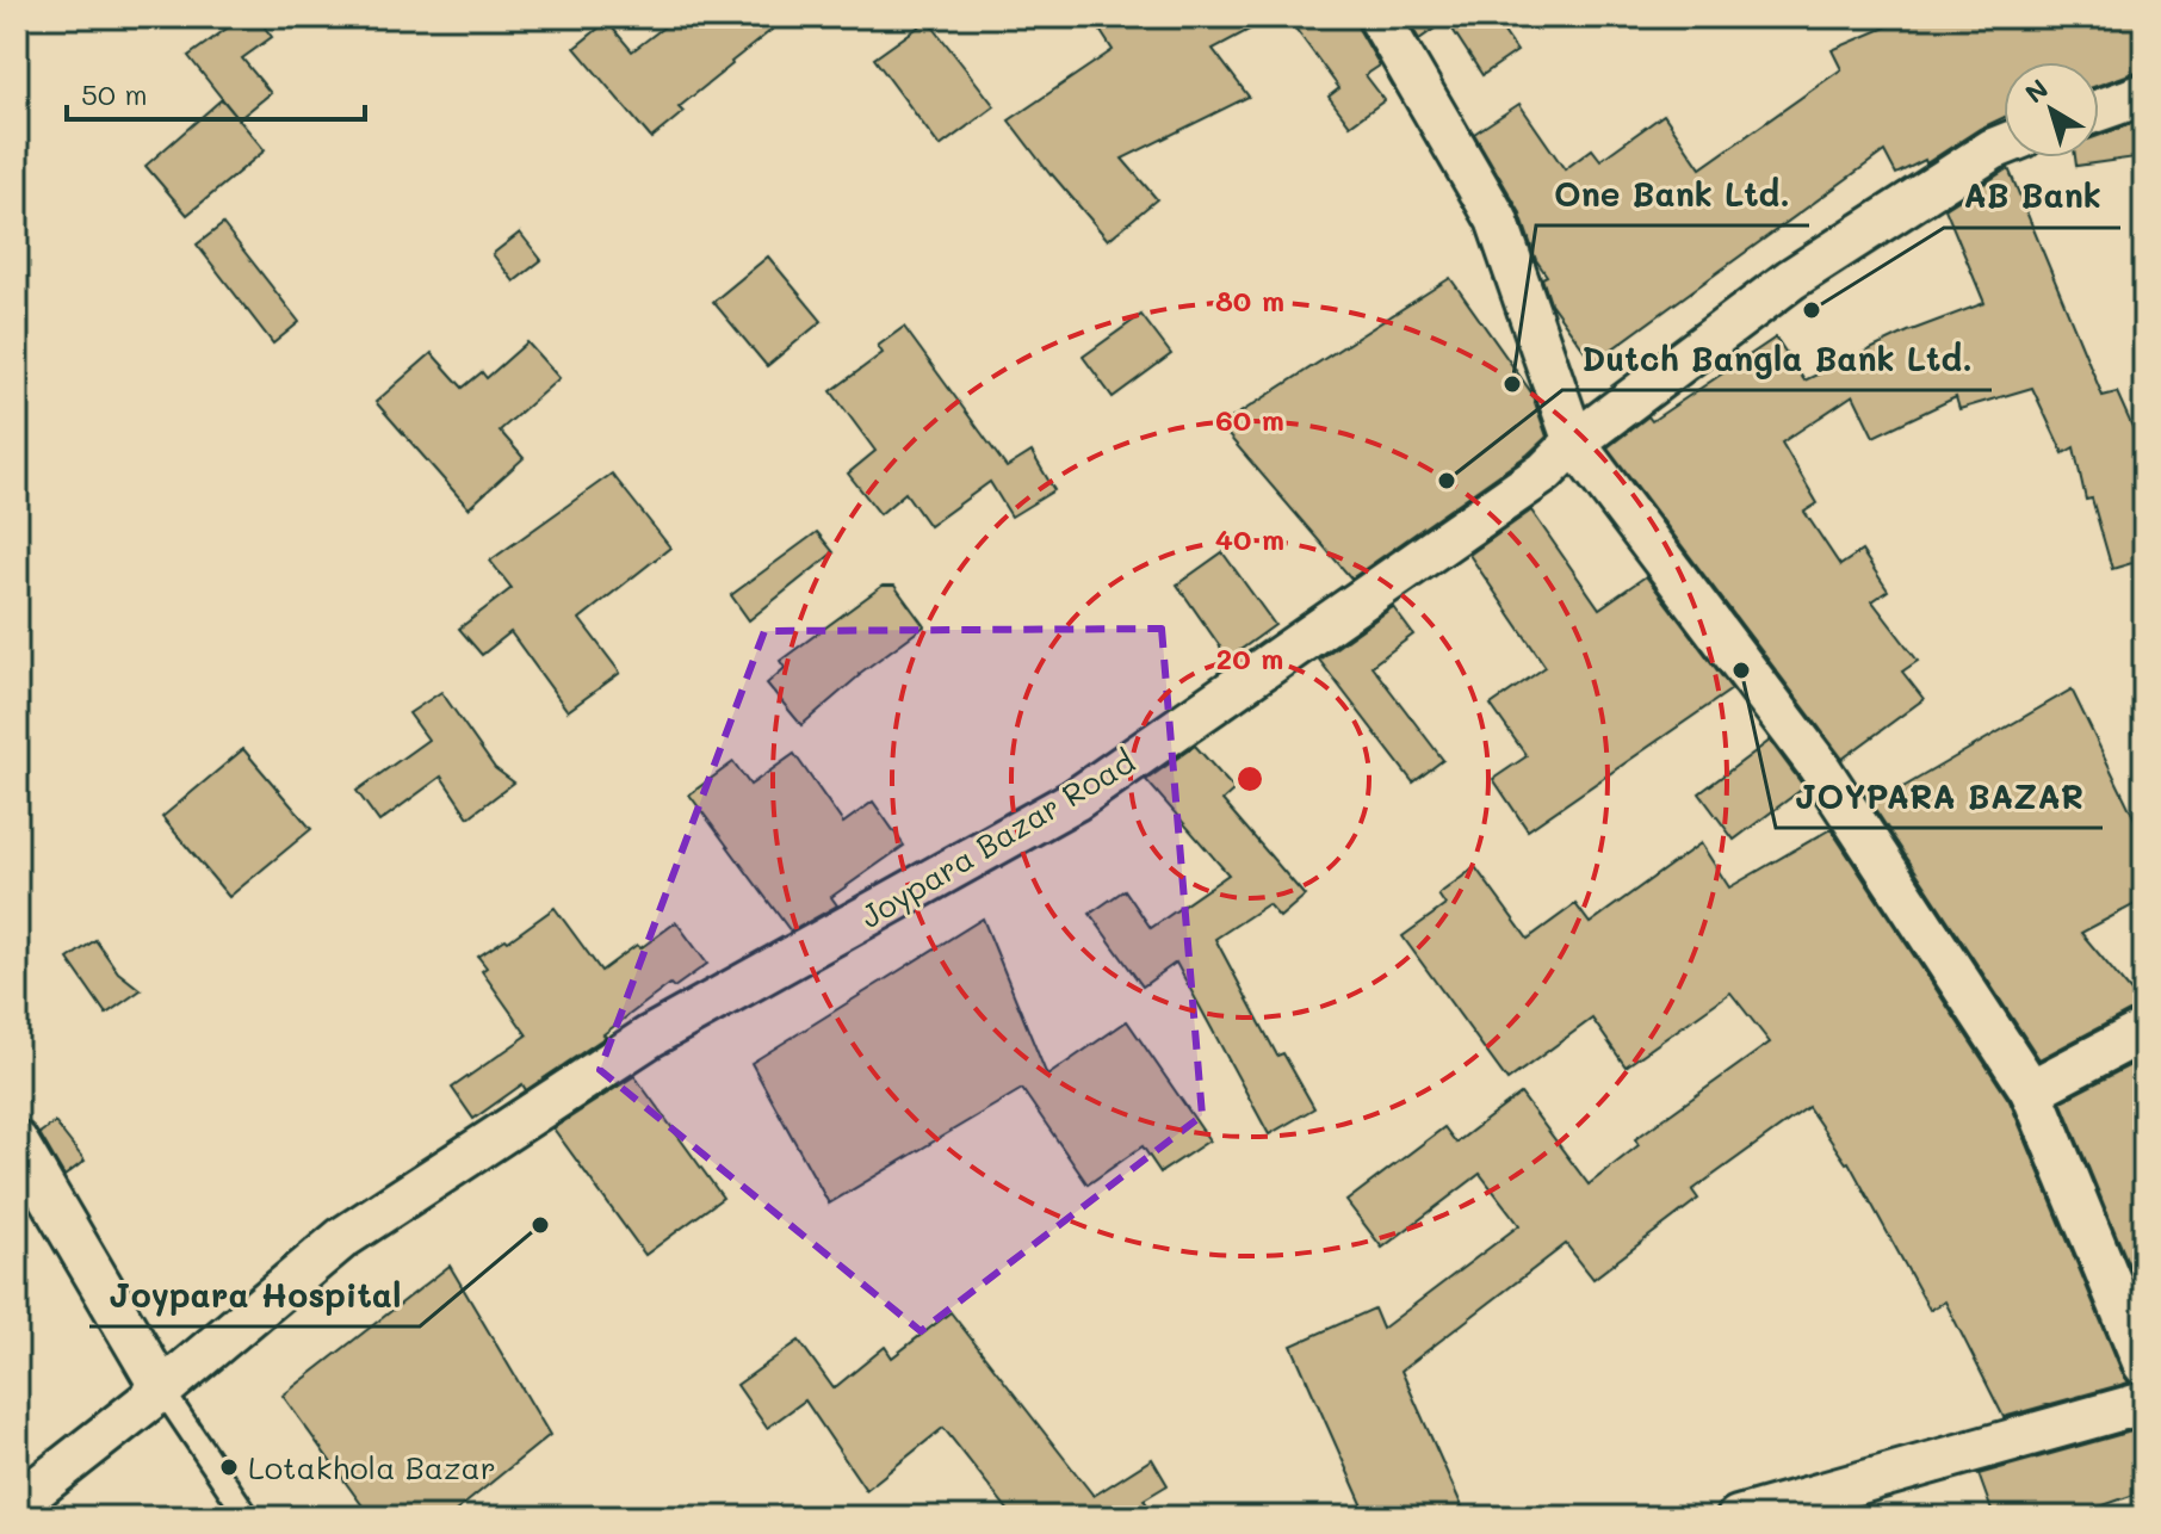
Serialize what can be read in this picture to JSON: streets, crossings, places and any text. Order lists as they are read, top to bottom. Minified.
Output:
{"streets":{"street":["Joypara Bazar Road"]},"places":["AB Bank","One Bank Ltd.","Dutch Bangla Bank Ltd.","JOYPARA BAZAR","Joypara Hospital","Lotakhola Bazar"],"scale_bar":"50 m","north":"top left","rings":["80 m","60 m","40 m","20 m"]}
